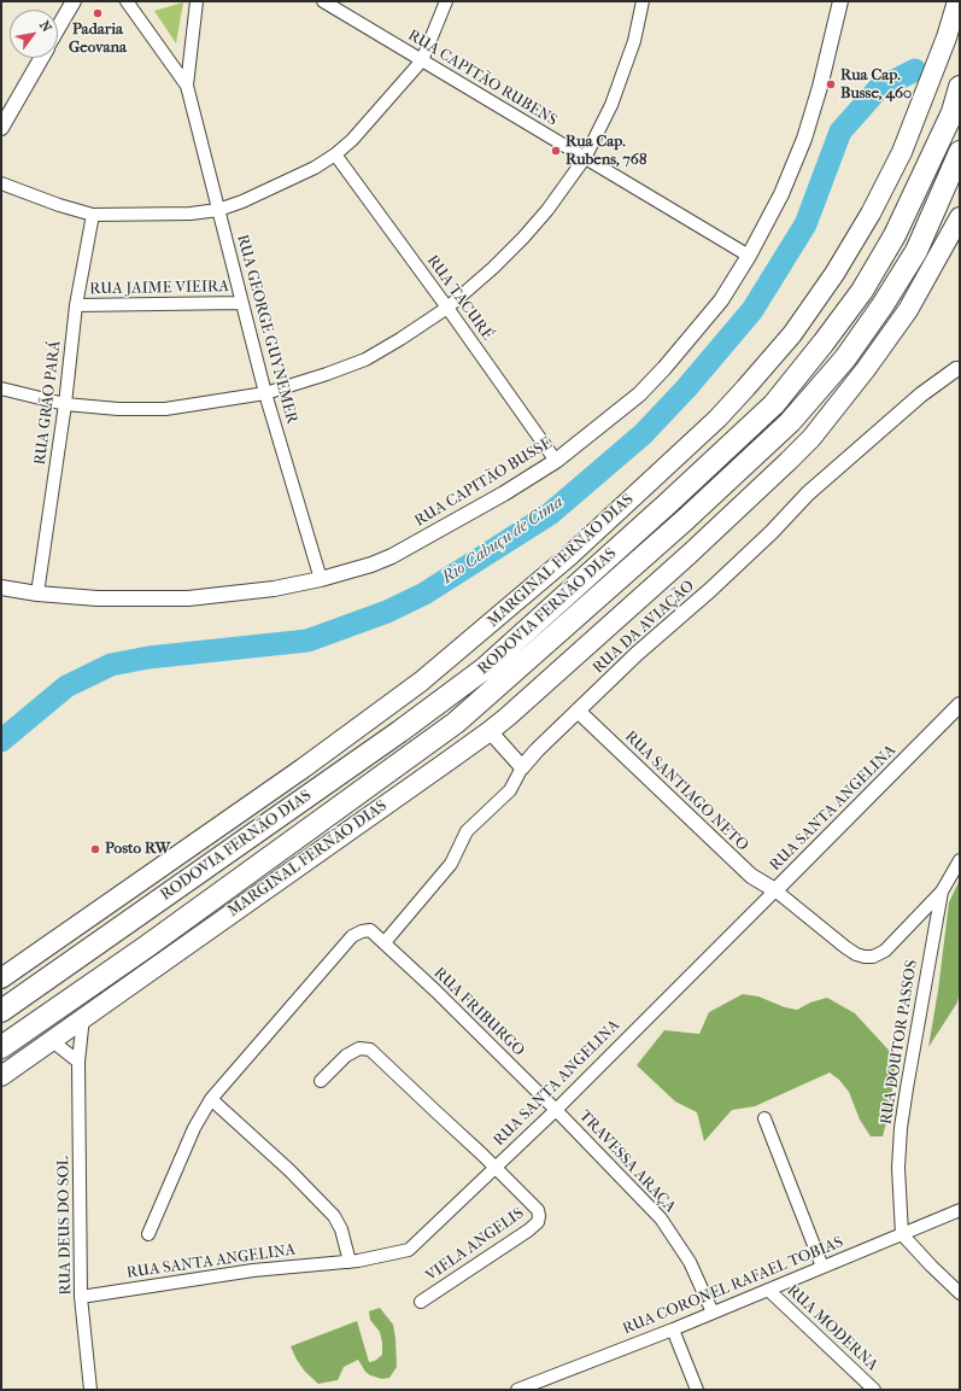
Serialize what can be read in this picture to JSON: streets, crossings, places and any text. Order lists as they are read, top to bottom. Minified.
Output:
{"streets":{"highway":["MARGINAL FERNÃO DIAS","RODOVIA FERNÃO DIAS"],"street":["RUA CAPITÃO RUBENS","RUA JAIME VIEIRA","RUA TACURÉ","RUA GEORGE GUYNEMER","RUA GRÃO PARÁ","RUA CAPITÃO BUSSE","RUA DA AVIAÇÃO","RUA SANTIAGO NETO","RUA SANTA ANGELINA","RUA FRIBURGO","RUA DOUTOR PASSOS","TRAVESSA ARAÇA","RUA DEUS DO SOL","VIELA ANGELIS","RUA CORONEL RAFAEL TOBIAS","RUA MODERNA"]},"crossings":[["RUA CAPITÃO RUBENS","RUA CAPITÃO BUSSE"],["RUA JAIME VIEIRA","RUA GEORGE GUYNEMER"],["RUA JAIME VIEIRA","RUA GRÃO PARÁ"],["RUA TACURÉ","RUA CAPITÃO BUSSE"],["RUA GEORGE GUYNEMER","RUA CAPITÃO BUSSE"],["RUA GRÃO PARÁ","RUA CAPITÃO BUSSE"],["MARGINAL FERNÃO DIAS","RUA DEUS DO SOL"],["RUA DA AVIAÇÃO","RUA SANTIAGO NETO"],["RUA DA AVIAÇÃO","RUA FRIBURGO"],["RUA SANTIAGO NETO","RUA SANTA ANGELINA"],["RUA SANTA ANGELINA","RUA FRIBURGO"],["RUA SANTA ANGELINA","TRAVESSA ARAÇA"],["RUA SANTA ANGELINA","RUA DEUS DO SOL"],["RUA SANTA ANGELINA","VIELA ANGELIS"],["RUA FRIBURGO","TRAVESSA ARAÇA"],["RUA DOUTOR PASSOS","RUA CORONEL RAFAEL TOBIAS"],["TRAVESSA ARAÇA","RUA CORONEL RAFAEL TOBIAS"],["RUA CORONEL RAFAEL TOBIAS","RUA MODERNA"]],"water":["Rio Cabuçu de Cima"],"places":["Padaria Geovana","Rua Cap. Busse, 460","Rua Cap. Rubens, 768","Posto RW"],"north":"top right"}
